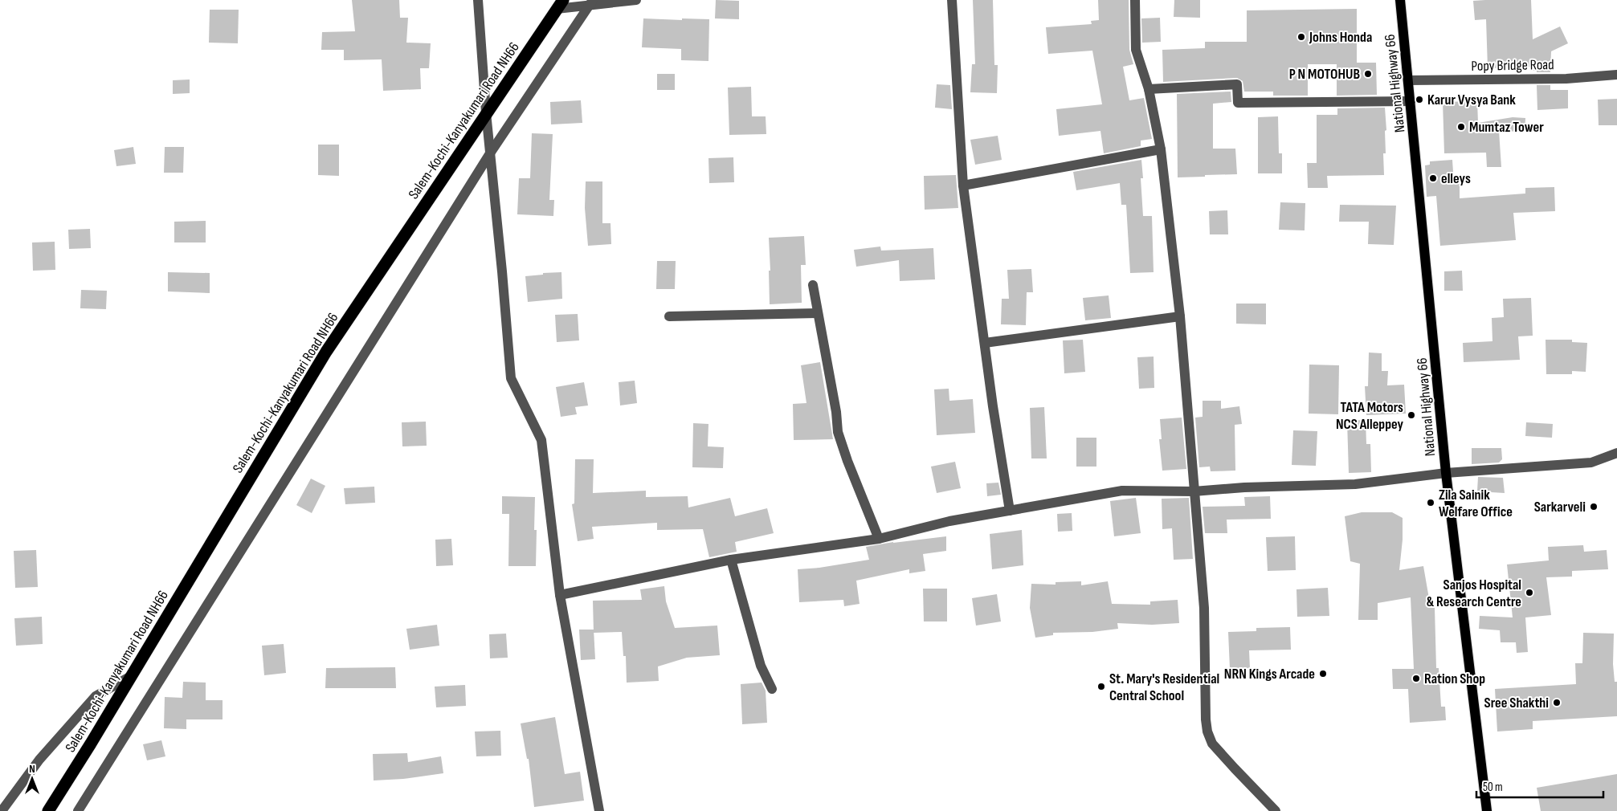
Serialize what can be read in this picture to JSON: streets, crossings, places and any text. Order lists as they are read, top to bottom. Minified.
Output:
{"streets":{"highway":["Salem-Kochi-Kanyakumari Road NH66"],"main road":["National Highway 66"],"street":["Popy Bridge Road"]},"crossings":[["Popy Bridge Road","National Highway 66"]],"places":["Johns Honda","P N MOTOHUB","Karur Vysya Bank","Mumtaz Tower","elleys","TATA Motors NCS Alleppey","Zila Sainik Welfare Office","Sarkarveli","Sanjos Hospital & Research Centre","NRN Kings Arcade","Ration Shop","St. Mary's Residential Central School","Sree Shakthi"],"scale_bar":"50 m","north":"top"}
